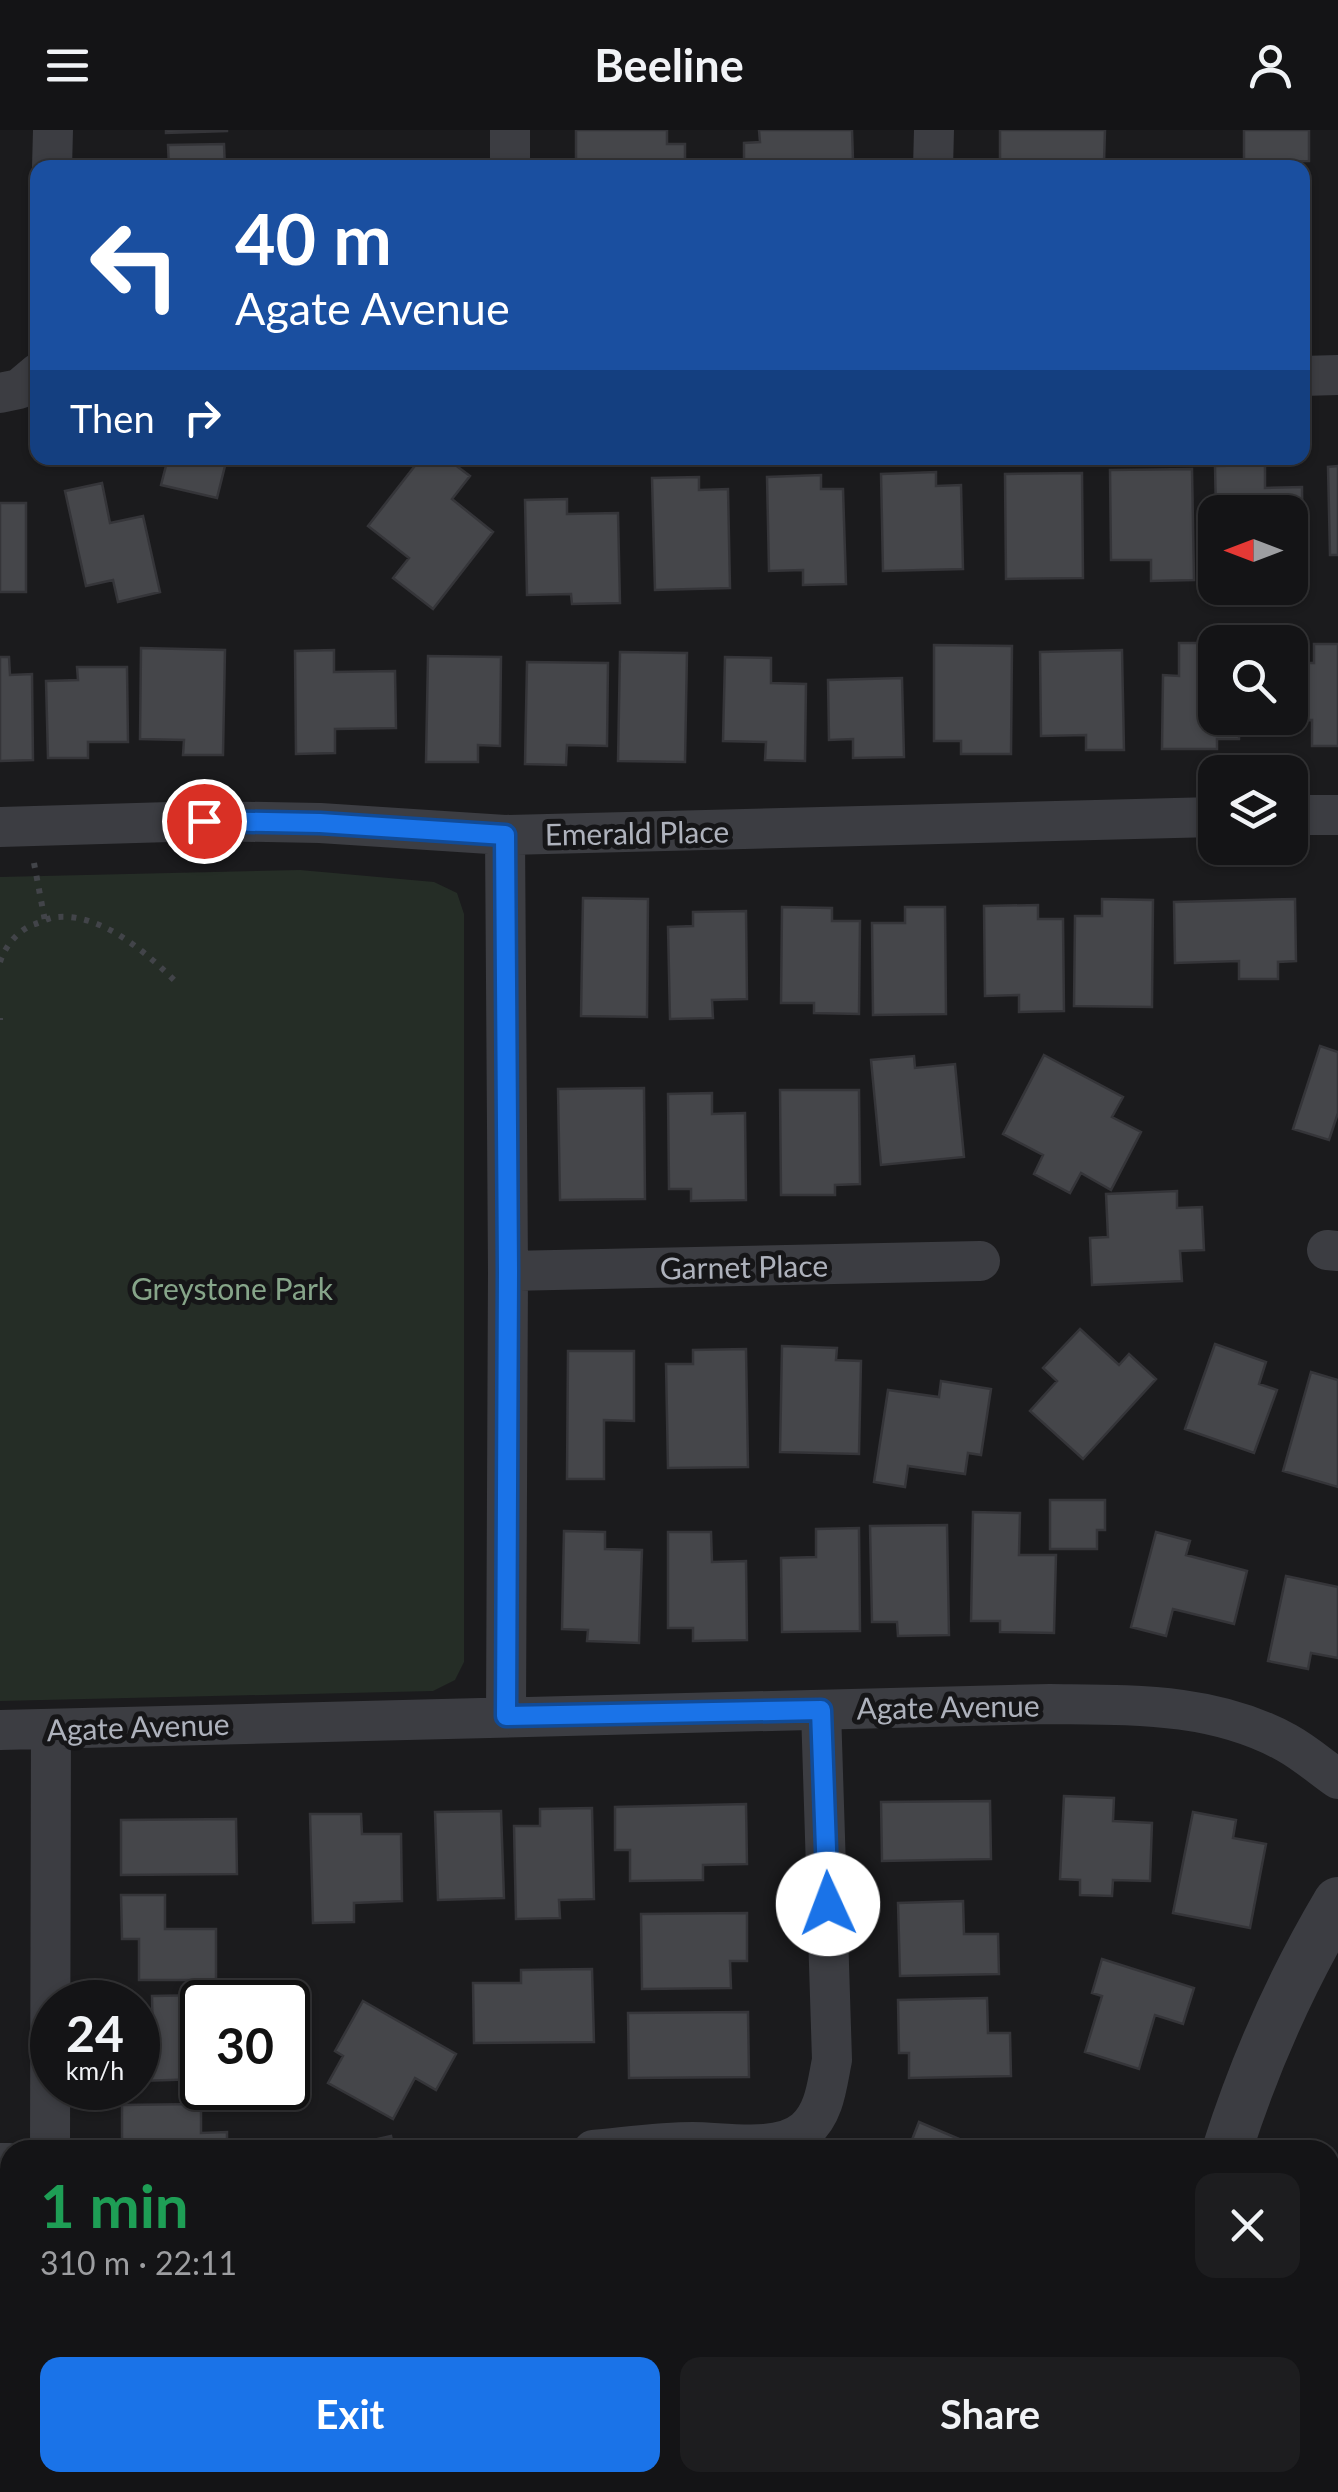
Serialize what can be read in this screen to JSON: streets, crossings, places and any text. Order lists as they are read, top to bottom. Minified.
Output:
{"streets":{"street":["Emerald Place","Garnet Place","Agate Avenue"]},"parks":["Greystone Park"],"north":"left","page":{"header":"Beeline","turn":["40 m","Agate Avenue"],"then":"Then","speed":"24 km/h","limit":"30","heading":["1 min","310 m · 22:11"],"buttons":["Exit","Share"]}}
